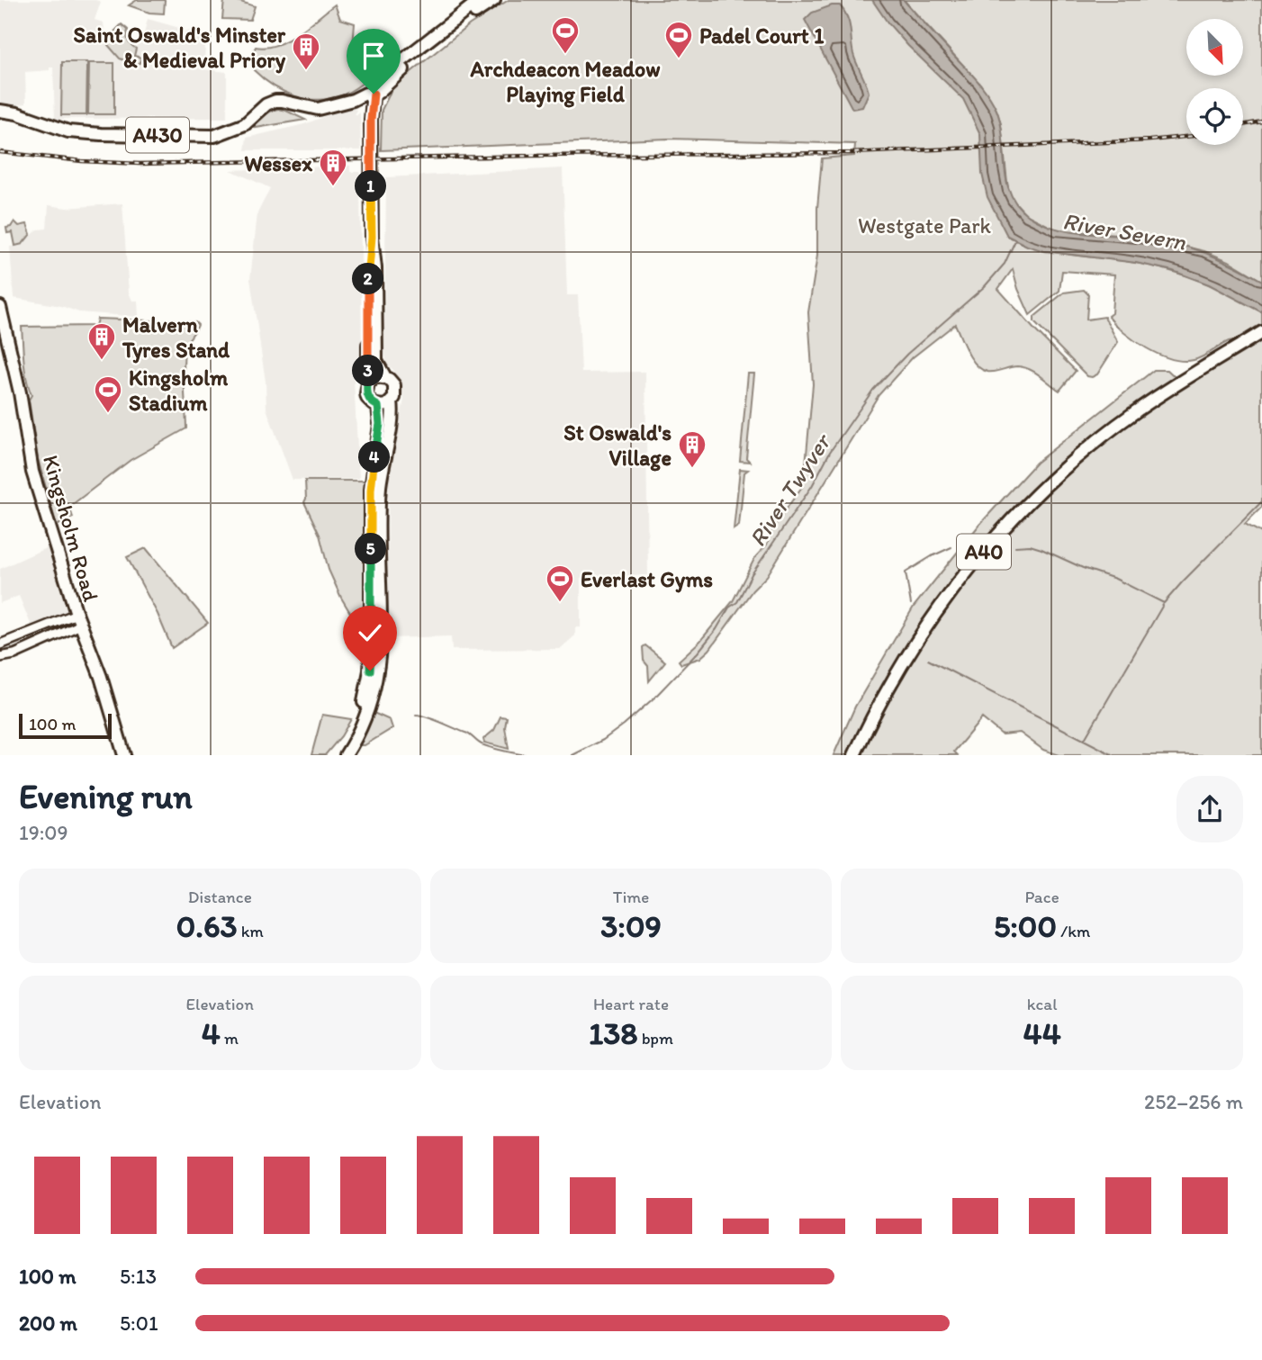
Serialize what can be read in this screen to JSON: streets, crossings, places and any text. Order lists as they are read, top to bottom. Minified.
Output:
{"streets":{"main road":["A430","Kingsholm Road","A40"]},"water":["River Severn","River Twyver"],"parks":["Westgate Park"],"places":{"sports":["Archdeacon Meadow Playing Field","Padel Court 1","Kingsholm Stadium","Everlast Gyms"],"building":["Saint Oswald's Minster & Medieval Priory","Wessex","Malvern Tyres Stand","St Oswald's Village"]},"scale_bar":"100 m","north":"bottom right","page":{"pins":["1","2","3","4","5"],"scale":"100 m","heading":["Evening run","19:09"],"stats":[["Distance","0.63 km"],["Time","3:09"],["Pace","5:00 /km"],["Elevation","4 m"],["Heart rate","138 bpm"],["kcal","44"]],"chart":["Elevation","252–256 m"],"list":[{"name":"100 m","note":"5:13"},{"name":"200 m","note":"5:01"}]}}
